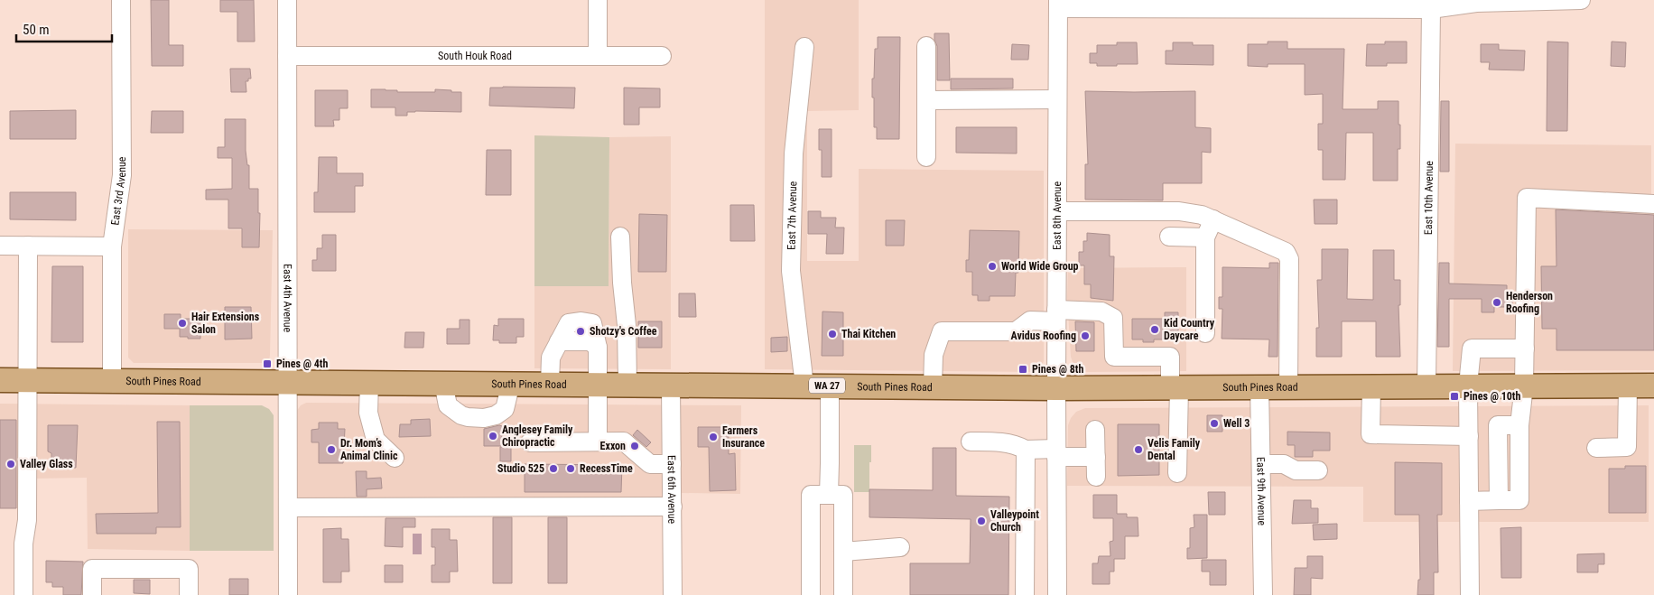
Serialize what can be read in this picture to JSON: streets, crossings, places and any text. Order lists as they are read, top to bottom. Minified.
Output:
{"streets":{"main road":["South Pines Road","WA 27"],"street":["South Houk Road","East 3rd Avenue","East 10th Avenue","East 7th Avenue","East 8th Avenue","East 4th Avenue","East 6th Avenue","East 9th Avenue"]},"crossings":[["South Houk Road","East 4th Avenue"],["East 3rd Avenue","South Pines Road"],["East 10th Avenue","South Pines Road"],["East 7th Avenue","South Pines Road"],["East 8th Avenue","South Pines Road"],["East 4th Avenue","South Pines Road"],["South Pines Road","East 6th Avenue"],["South Pines Road","East 9th Avenue"]],"places":{"other":["World Wide Group","Henderson Roofing","Hair Extensions Salon","Kid Country Daycare","Shotzy's Coffee","Thai Kitchen","Avidus Roofing","Well 3","Anglesey Family Chiropractic","Farmers Insurance","Exxon","Dr. Mom’s Animal Clinic","Velis Family Dental","Valley Glass","Studio 525","RecessTime","Valleypoint Church"],"transit":["Pines @ 4th","Pines @ 8th","Pines @ 10th"]},"scale_bar":"50 m"}
